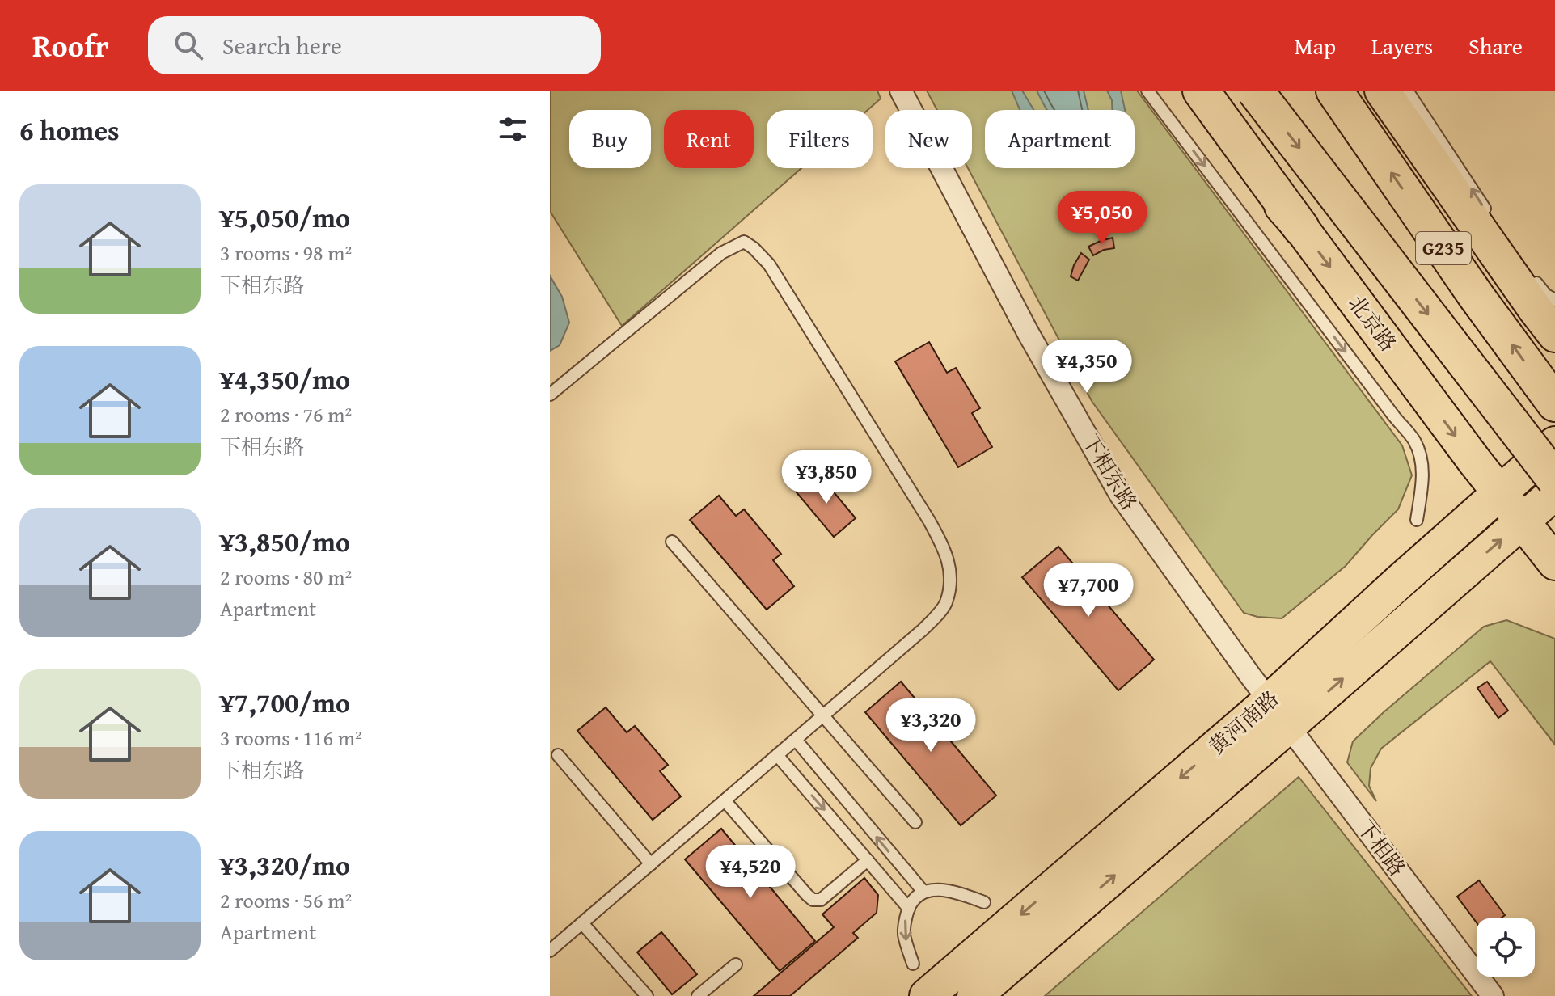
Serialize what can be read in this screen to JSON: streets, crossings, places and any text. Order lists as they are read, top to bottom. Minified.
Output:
{"streets":{"highway":["G235"],"main road":["北京路","黄河南路"],"street":["下相东路","下相路"]},"crossings":[["北京路","黄河南路"],["下相东路","黄河南路"],["下相东路","下相路"],["黄河南路","下相路"]],"page":{"header":"Roofr","search":"Search here","nav":["Map","Layers","Share"],"heading":"6 homes","chip":["Buy","Rent","Filters","New","Apartment"],"list":[{"name":"¥5,050/mo","note":"3 rooms · 98 m² · 下相东路"},{"name":"¥4,350/mo","note":"2 rooms · 76 m² · 下相东路"},{"name":"¥3,850/mo","note":"2 rooms · 80 m² · Apartment"},{"name":"¥7,700/mo","note":"3 rooms · 116 m² · 下相东路"},{"name":"¥3,320/mo","note":"2 rooms · 56 m² · Apartment"}],"price":["¥5,050","¥4,350","¥3,850","¥7,700","¥3,320","¥4,520"]}}
